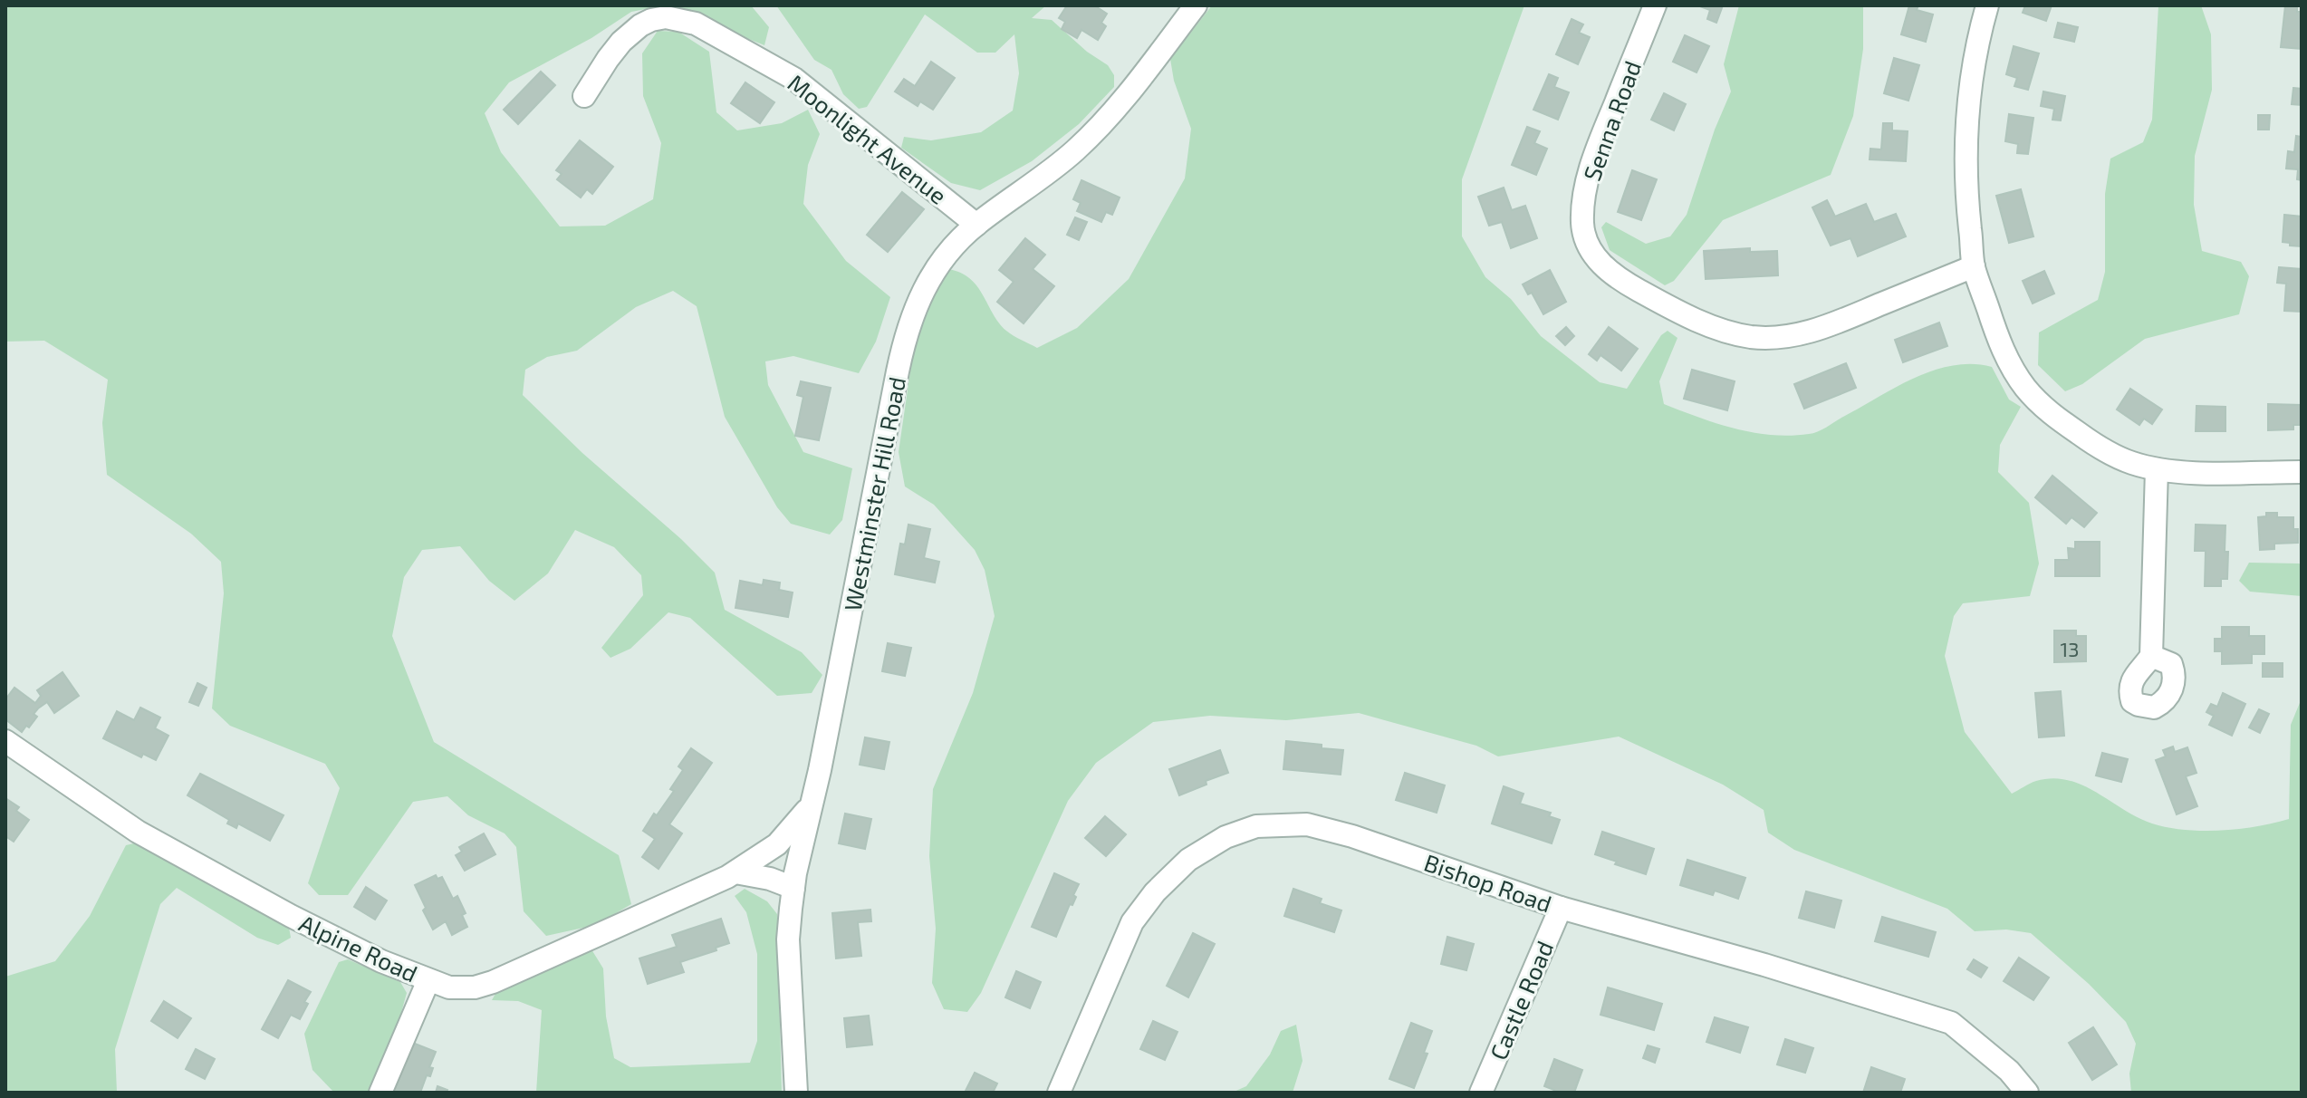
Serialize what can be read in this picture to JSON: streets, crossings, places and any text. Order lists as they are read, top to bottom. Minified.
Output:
{"streets":{"street":["Senna Road","Moonlight Avenue","Westminster Hill Road","Bishop Road","Alpine Road","Castle Road"]},"crossings":[["Moonlight Avenue","Westminster Hill Road"],["Westminster Hill Road","Alpine Road"],["Bishop Road","Castle Road"]],"house_numbers":["13"]}
